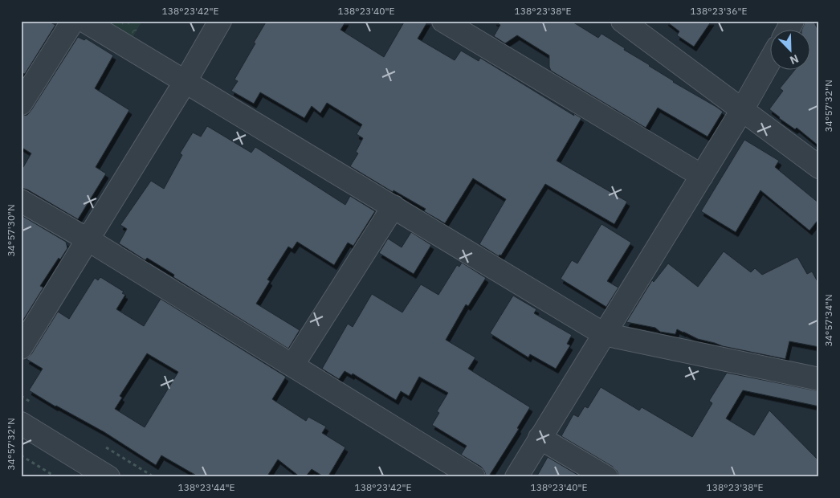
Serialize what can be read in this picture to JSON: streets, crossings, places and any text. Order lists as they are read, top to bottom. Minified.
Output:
{"north":"bottom right","coordinates":["138°23'42\"E","138°23'40\"E","138°23'38\"E","138°23'36\"E","34°57'32\"N","34°57'30\"N","34°57'34\"N","138°23'44\"E"]}
